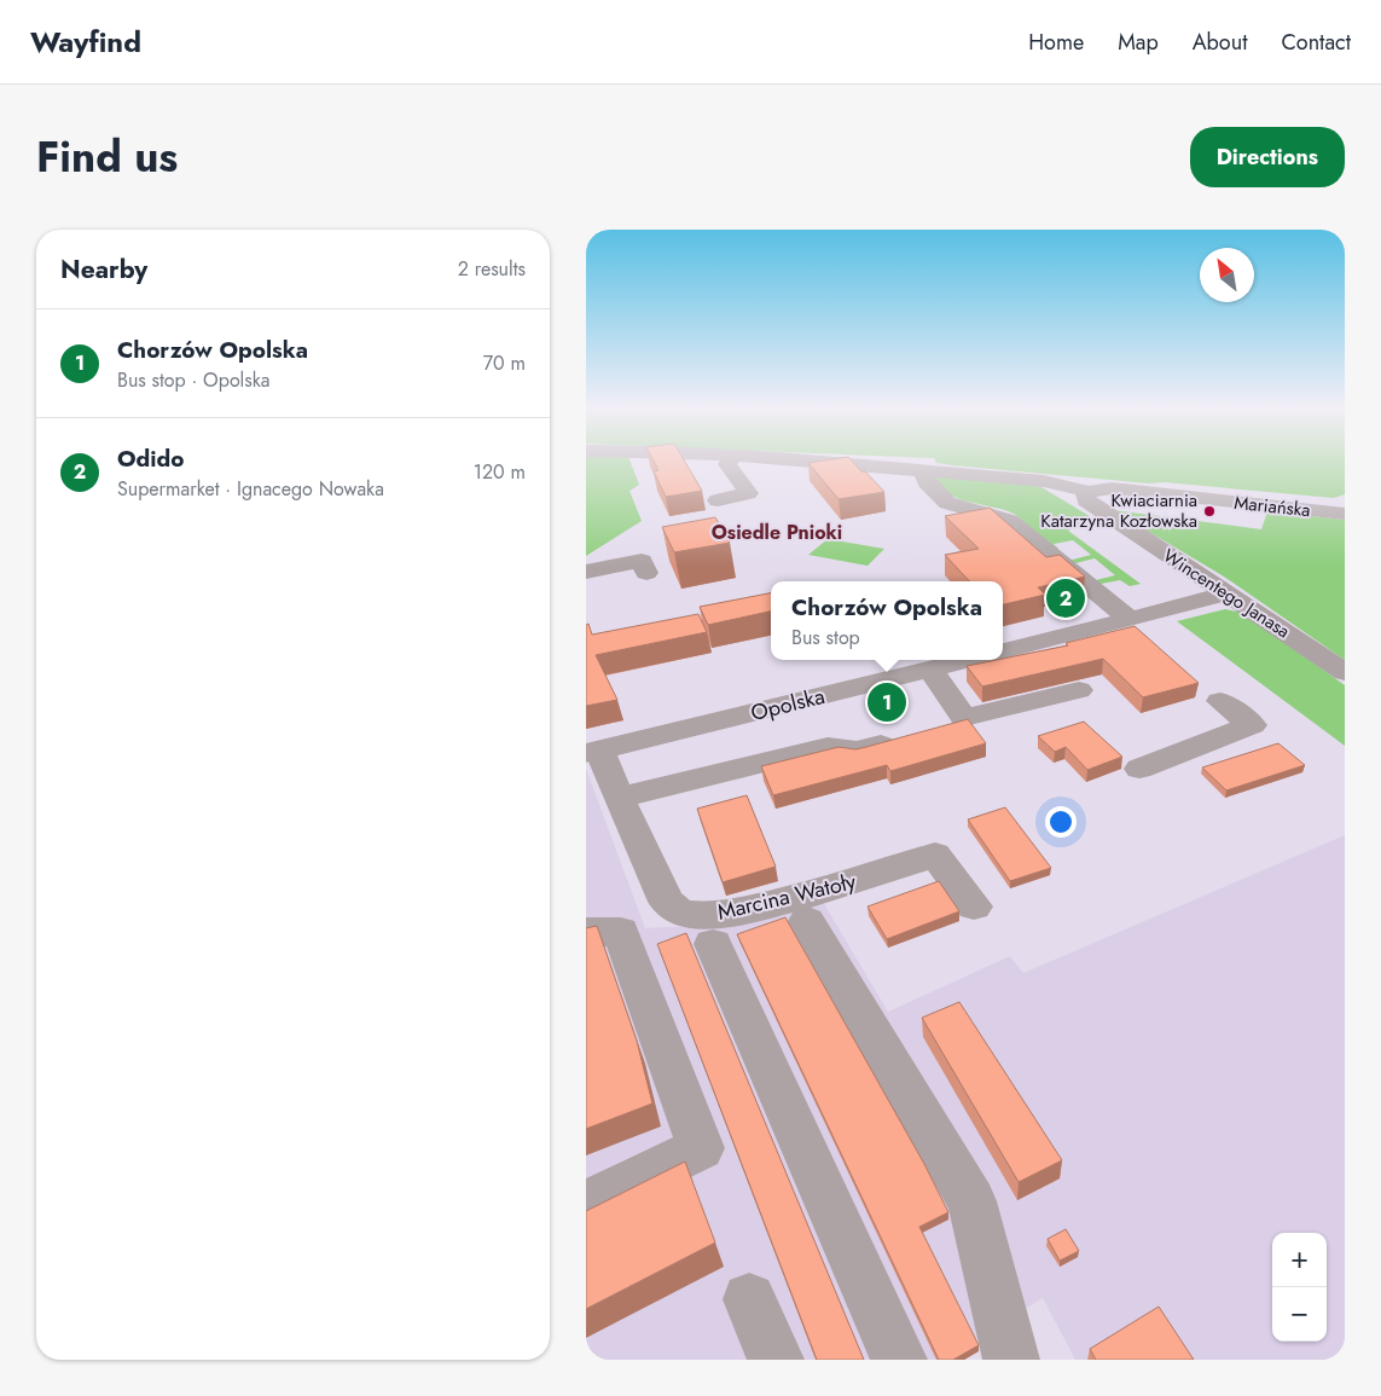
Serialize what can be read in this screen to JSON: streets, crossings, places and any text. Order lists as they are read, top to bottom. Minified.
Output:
{"streets":{"street":["Mariańska","Wincentego Janasa","Opolska","Marcina Watoły"]},"crossings":[["Mariańska","Wincentego Janasa"],["Opolska","Marcina Watoły"]],"districts":["Osiedle Pnioki"],"places":["Kwiaciarnia Katarzyna Kozłowska"],"north":"top left","page":{"header":"Wayfind","nav":["Home","Map","About","Contact"],"title":"Find us","buttons":"Directions","heading":["Nearby","2 results"],"list":[{"mark":"1","name":"Chorzów Opolska","note":"Bus stop · Opolska","value":"70 m"},{"mark":"2","name":"Odido","note":"Supermarket · Ignacego Nowaka","value":"120 m"}],"pins":["2","1"],"popup":["Chorzów Opolska","Bus stop"],"map_buttons":["+","−"]}}
